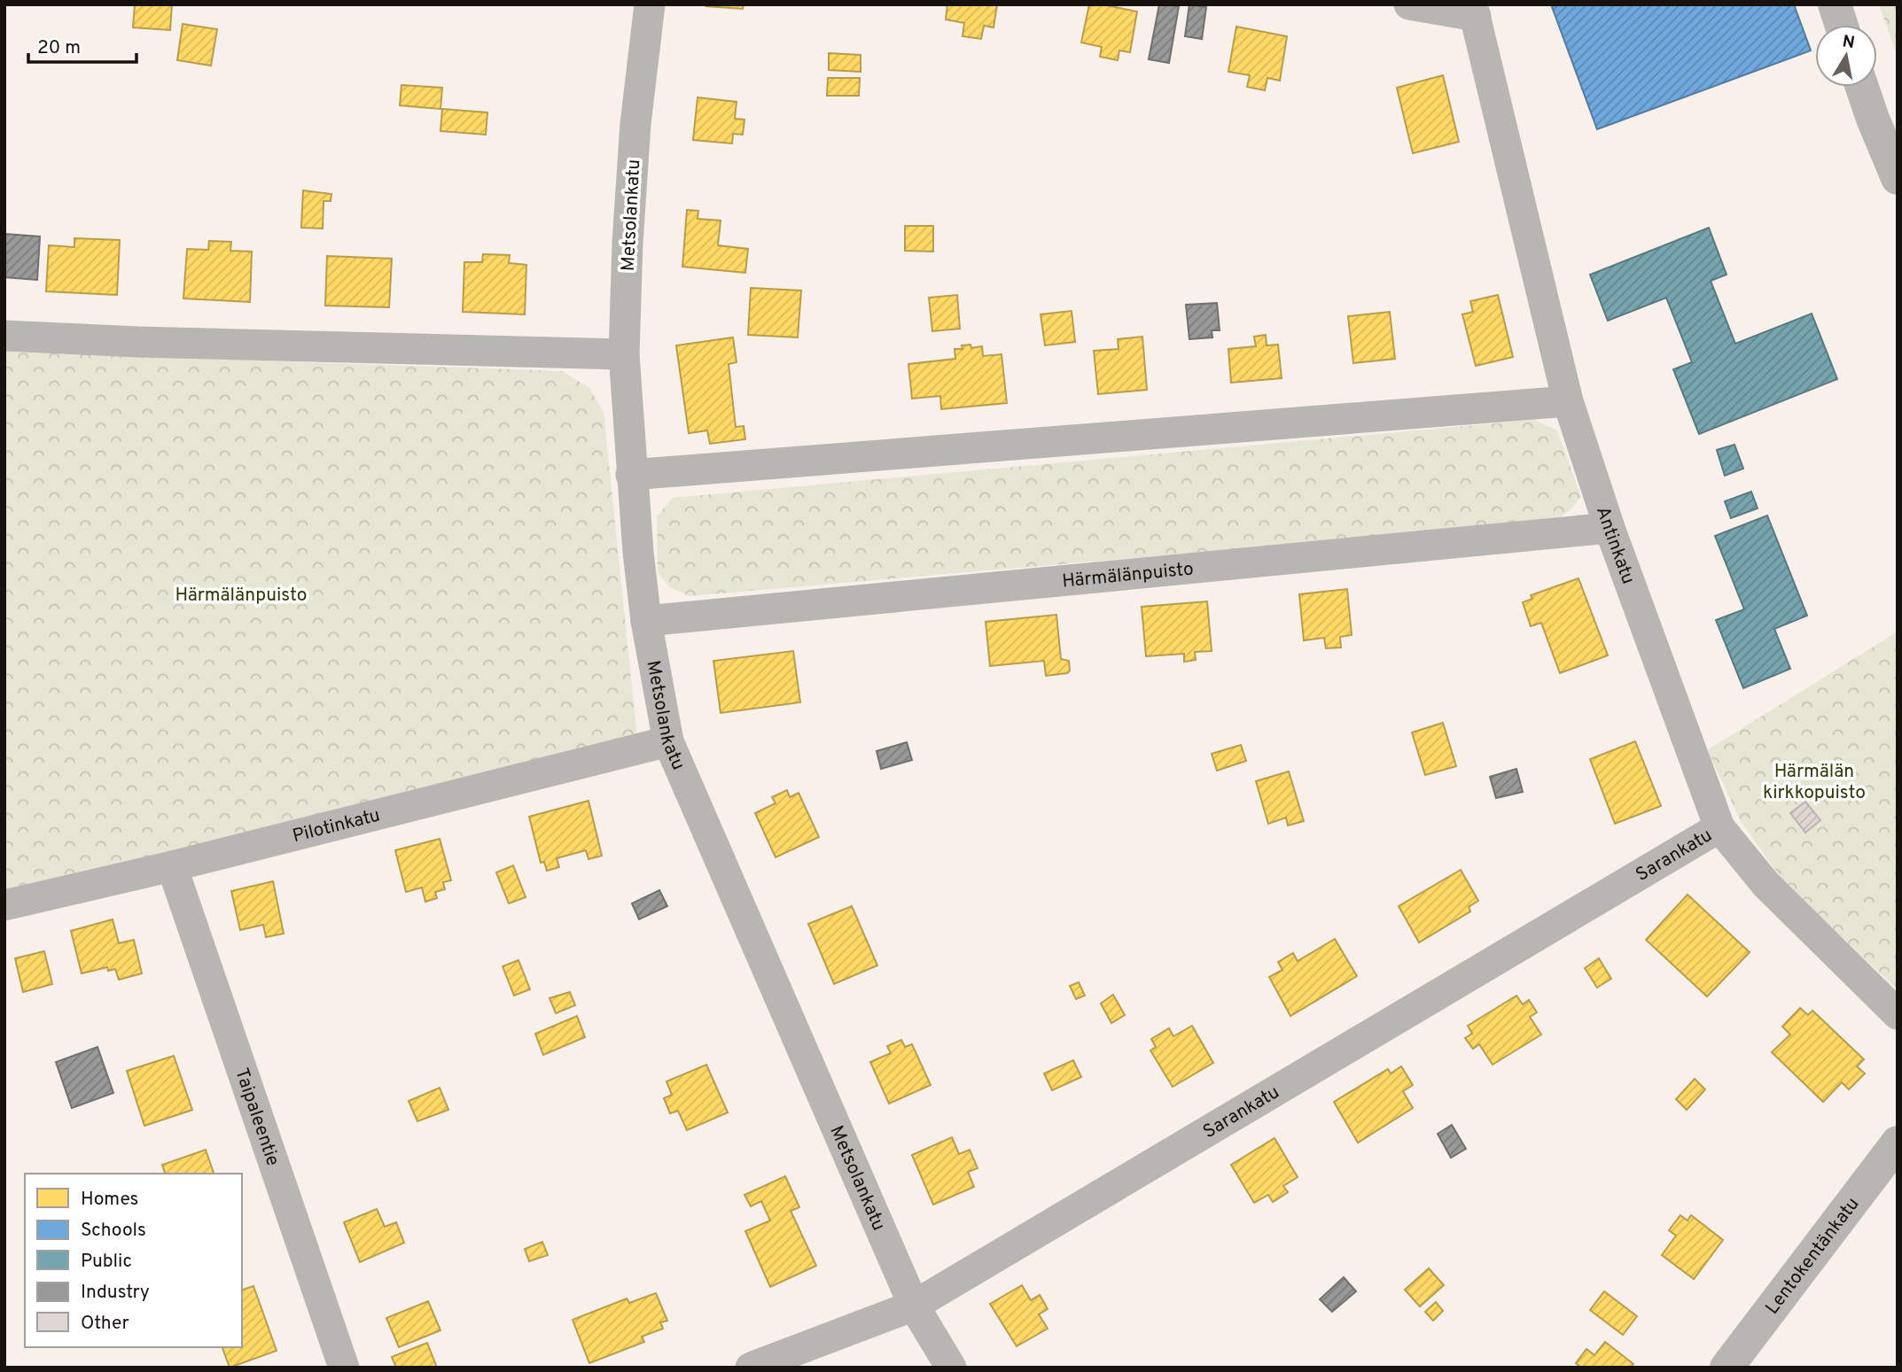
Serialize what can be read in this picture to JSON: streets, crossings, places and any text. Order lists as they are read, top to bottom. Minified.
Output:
{"streets":{"street":["Metsolankatu","Antinkatu","Härmälänpuisto","Pilotinkatu","Sarankatu","Taipaleentie","Lentokentänkatu"]},"crossings":[["Metsolankatu","Härmälänpuisto"],["Metsolankatu","Pilotinkatu"],["Metsolankatu","Sarankatu"],["Antinkatu","Härmälänpuisto"],["Antinkatu","Sarankatu"],["Pilotinkatu","Taipaleentie"]],"parks":["Härmälänpuisto","Härmälän kirkkopuisto"],"legend":["Homes","Schools","Public","Industry","Other"],"scale_bar":"20 m","north":"top"}
